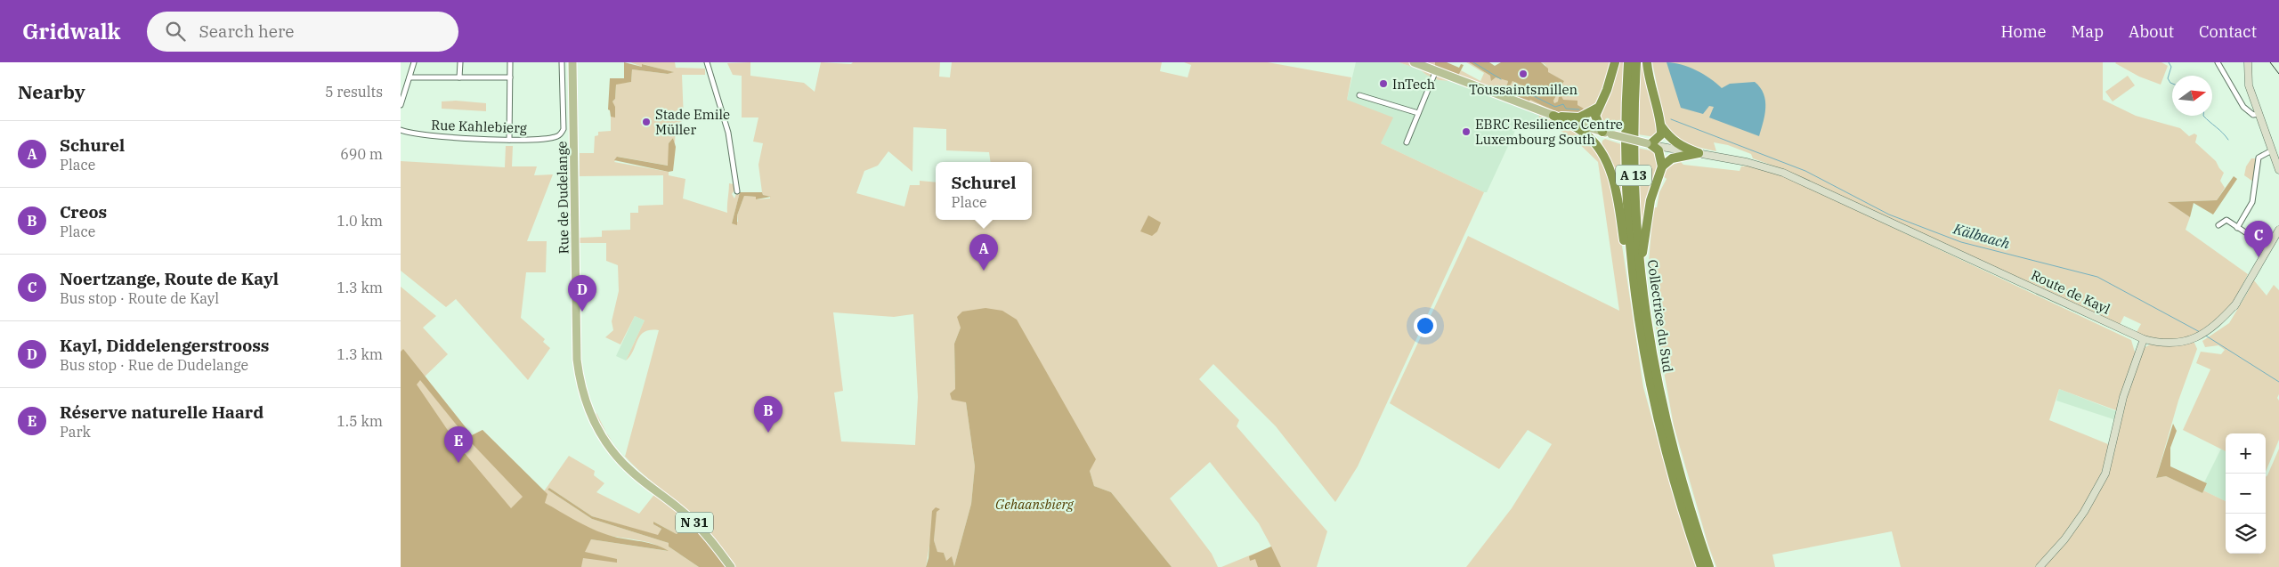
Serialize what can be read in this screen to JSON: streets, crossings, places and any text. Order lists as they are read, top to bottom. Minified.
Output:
{"streets":{"highway":["A 13","Collectrice du Sud"],"main road":["Rue de Dudelange","Route de Kayl","N 31"],"street":["Rue Kahlebierg"]},"crossings":[["Rue Kahlebierg","Rue de Dudelange"],["A 13","Route de Kayl"],["A 13","Collectrice du Sud"]],"water":["Kälbaach"],"parks":["Gehaansbierg"],"places":["Toussaintsmillen","InTech","Stade Emile Müller","EBRC Resilience Centre Luxembourg South"],"north":"right","page":{"header":"Gridwalk","search":"Search here","nav":["Home","Map","About","Contact"],"heading":["Nearby","5 results"],"list":[{"mark":"A","name":"Schurel","note":"Place","value":"690 m"},{"mark":"B","name":"Creos","note":"Place","value":"1.0 km"},{"mark":"C","name":"Noertzange, Route de Kayl","note":"Bus stop · Route de Kayl","value":"1.3 km"},{"mark":"D","name":"Kayl, Diddelengerstrooss","note":"Bus stop · Rue de Dudelange","value":"1.3 km"},{"mark":"E","name":"Réserve naturelle Haard","note":"Park","value":"1.5 km"}],"popup":["Schurel","Place"],"pins":["C","A","D","B","E"],"map_buttons":["+","−"]}}
